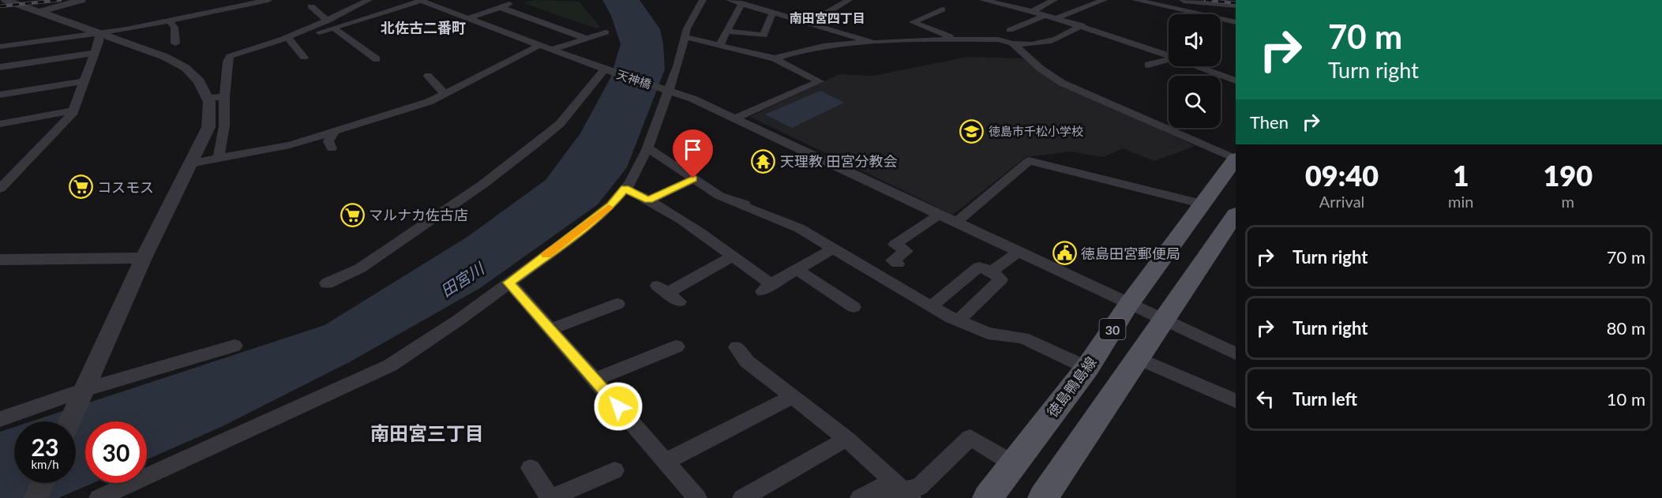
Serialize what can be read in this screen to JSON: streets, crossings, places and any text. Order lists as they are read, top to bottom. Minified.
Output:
{"streets":{"main road":["30","徳島鴨島線"],"street":["天神橋"]},"crossings":[["天神橋","徳島鴨島線"]],"districts":["南田宮四丁目","北佐古二番町","南田宮三丁目"],"water":["田宮川"],"places":{"school or university":["徳島市千松小学校"],"temple":["天理教 田宮分教会"],"supermarket":["コスモス","マルナカ佐古店"],"public building":["徳島田宮郵便局"]},"page":{"turn":["70 m","Turn right"],"then":"Then","eta":["09:40","Arrival","1","min","190","m"],"list":[{"name":"Turn right","value":"70 m"},{"name":"Turn right","value":"80 m"},{"name":"Turn left","value":"10 m"}],"speed":"23 km/h","limit":"30"}}
